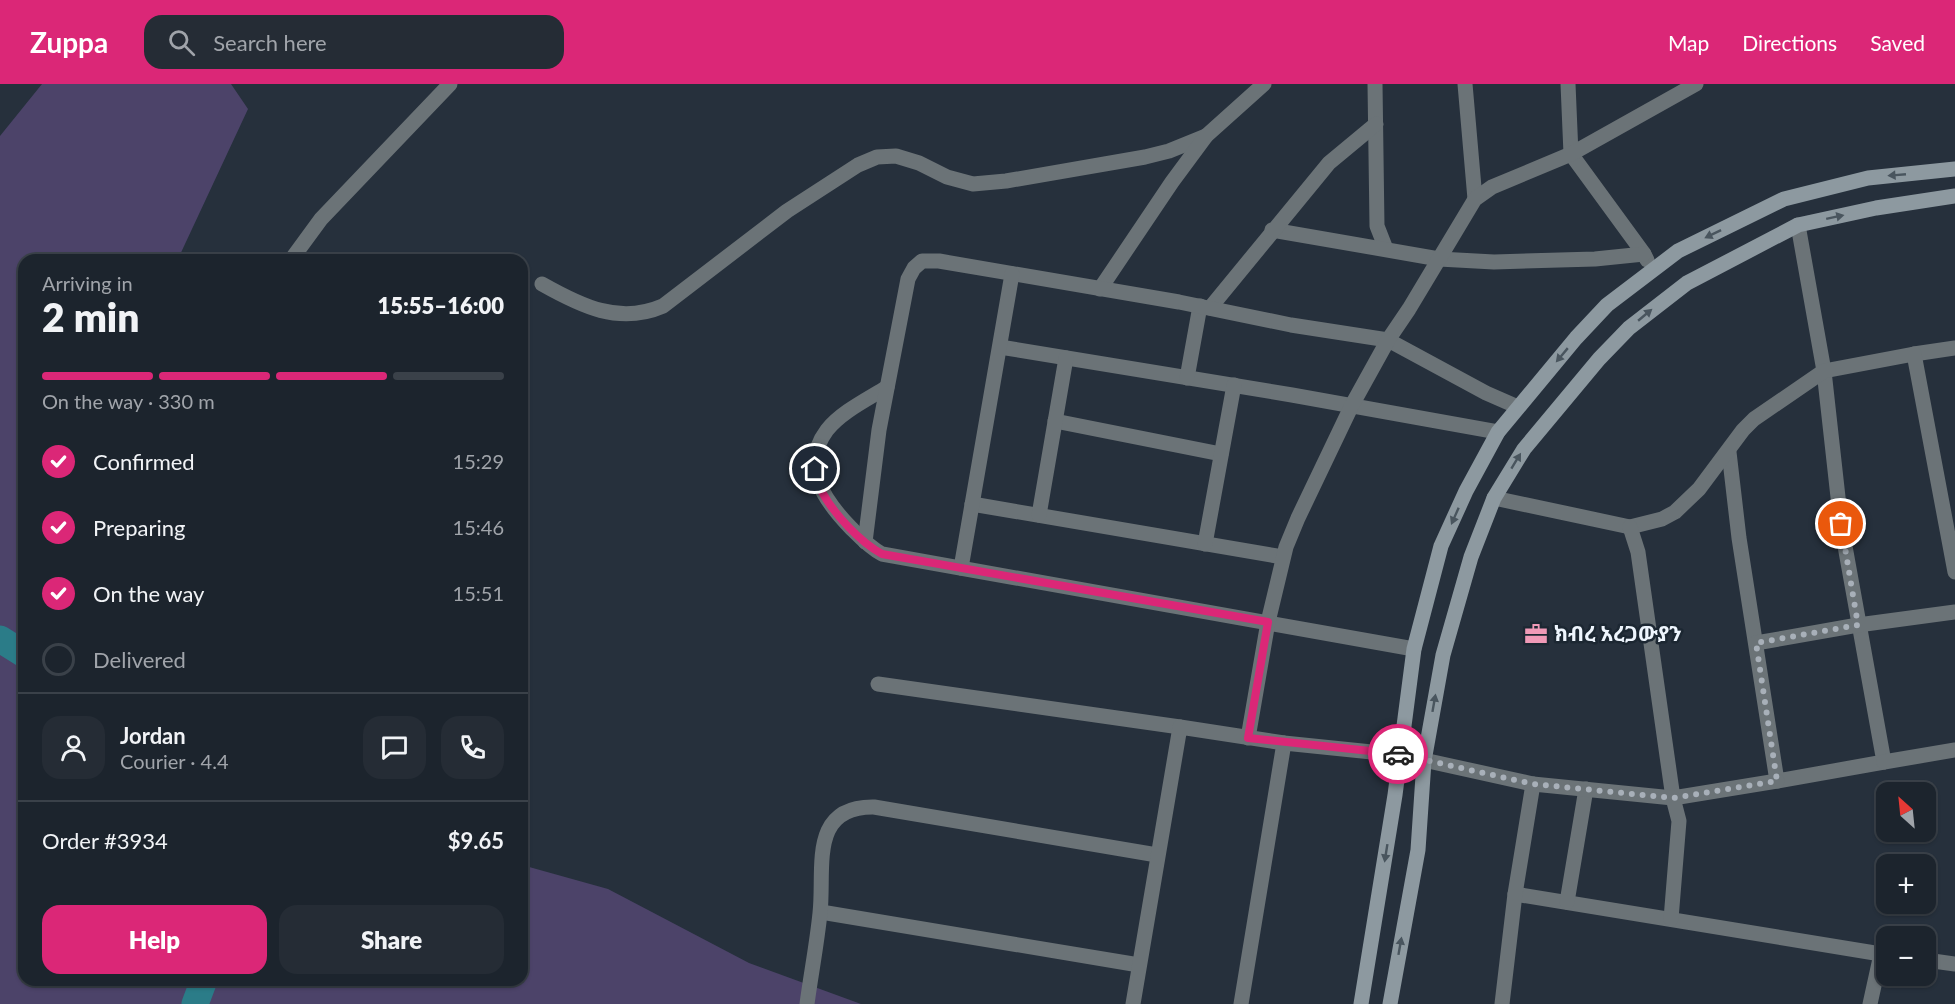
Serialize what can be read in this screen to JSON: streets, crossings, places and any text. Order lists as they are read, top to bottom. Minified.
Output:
{"places":{"office":["ክብረ አረጋውያን"]},"north":"top left","page":{"header":"Zuppa","search":"Search here","nav":["Map","Directions","Saved"],"heading":["2 min","Arriving in","15:55–16:00"],"panel":["Jordan","Courier · 4.4","Order #3934","$9.65"],"bar":"On the way · 330 m","list":[["Confirmed","15:29"],["Preparing","15:46"],["On the way","15:51"],"Delivered"],"map_buttons":["+","−"],"buttons":["Help","Share"]}}
